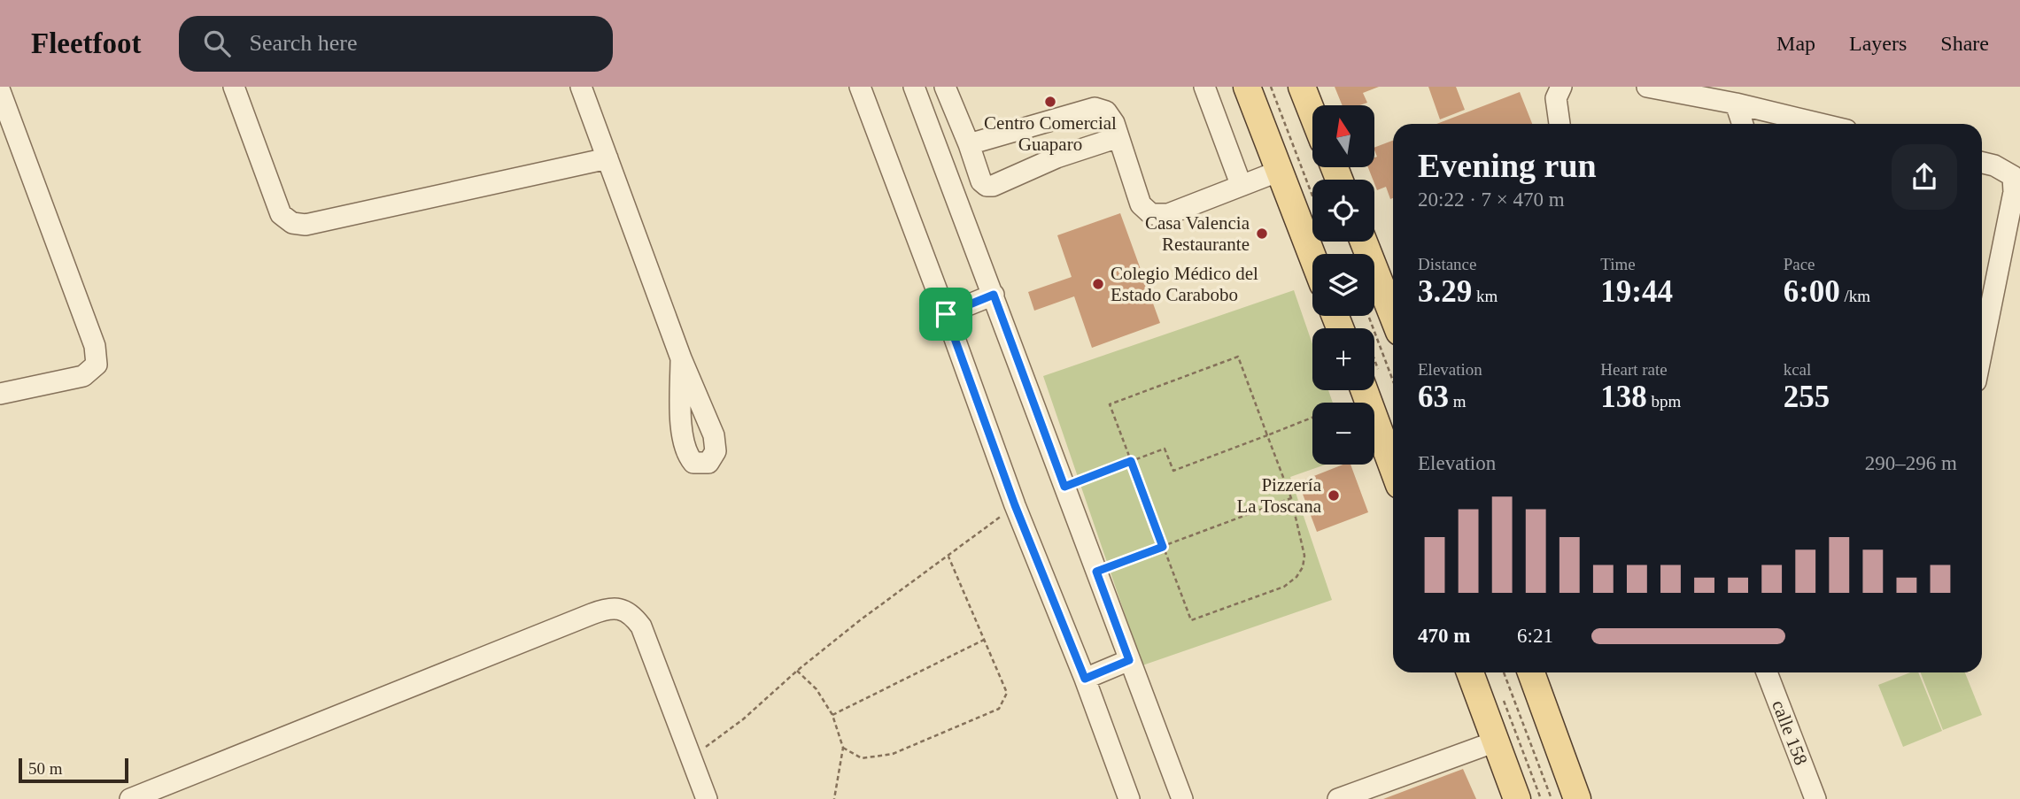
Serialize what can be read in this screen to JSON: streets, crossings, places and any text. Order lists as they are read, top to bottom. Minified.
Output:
{"streets":{"street":["calle 158"]},"places":["Centro Comercial Guaparo","Casa Valencia Restaurante","Colegio Médico del Estado Carabobo","Pizzería La Toscana"],"scale_bar":"50 m","north":"top","page":{"header":"Fleetfoot","search":"Search here","nav":["Map","Layers","Share"],"map_buttons":["+","−"],"heading":["Evening run","20:22 · 7 × 470 m"],"stats":[["Distance","3.29 km"],["Time","19:44"],["Pace","6:00 /km"],["Elevation","63 m"],["Heart rate","138 bpm"],["kcal","255"]],"chart":["Elevation","290–296 m"],"list":[{"name":"470 m","note":"6:21"}],"scale":"50 m"}}
